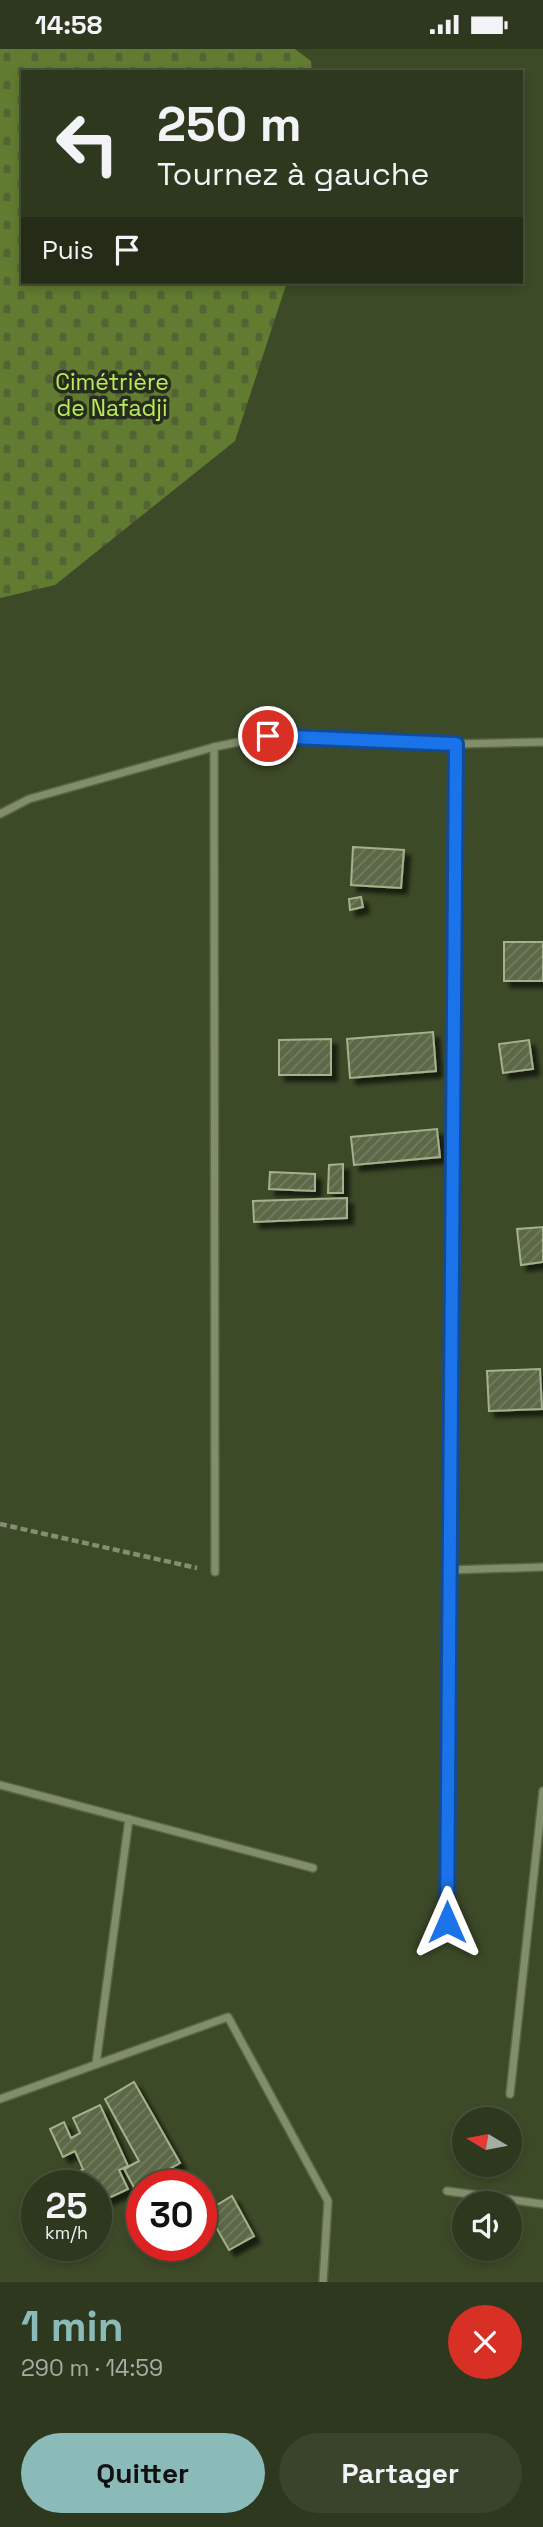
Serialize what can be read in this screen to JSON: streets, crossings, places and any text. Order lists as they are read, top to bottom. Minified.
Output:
{"parks":["Cimétrière de Nafadji"],"north":"left","page":{"status":"14:58","turn":["250 m","Tournez à gauche"],"then":"Puis","speed":"25 km/h","limit":"30","heading":["1 min","290 m · 14:59"],"buttons":["Quitter","Partager"]}}
